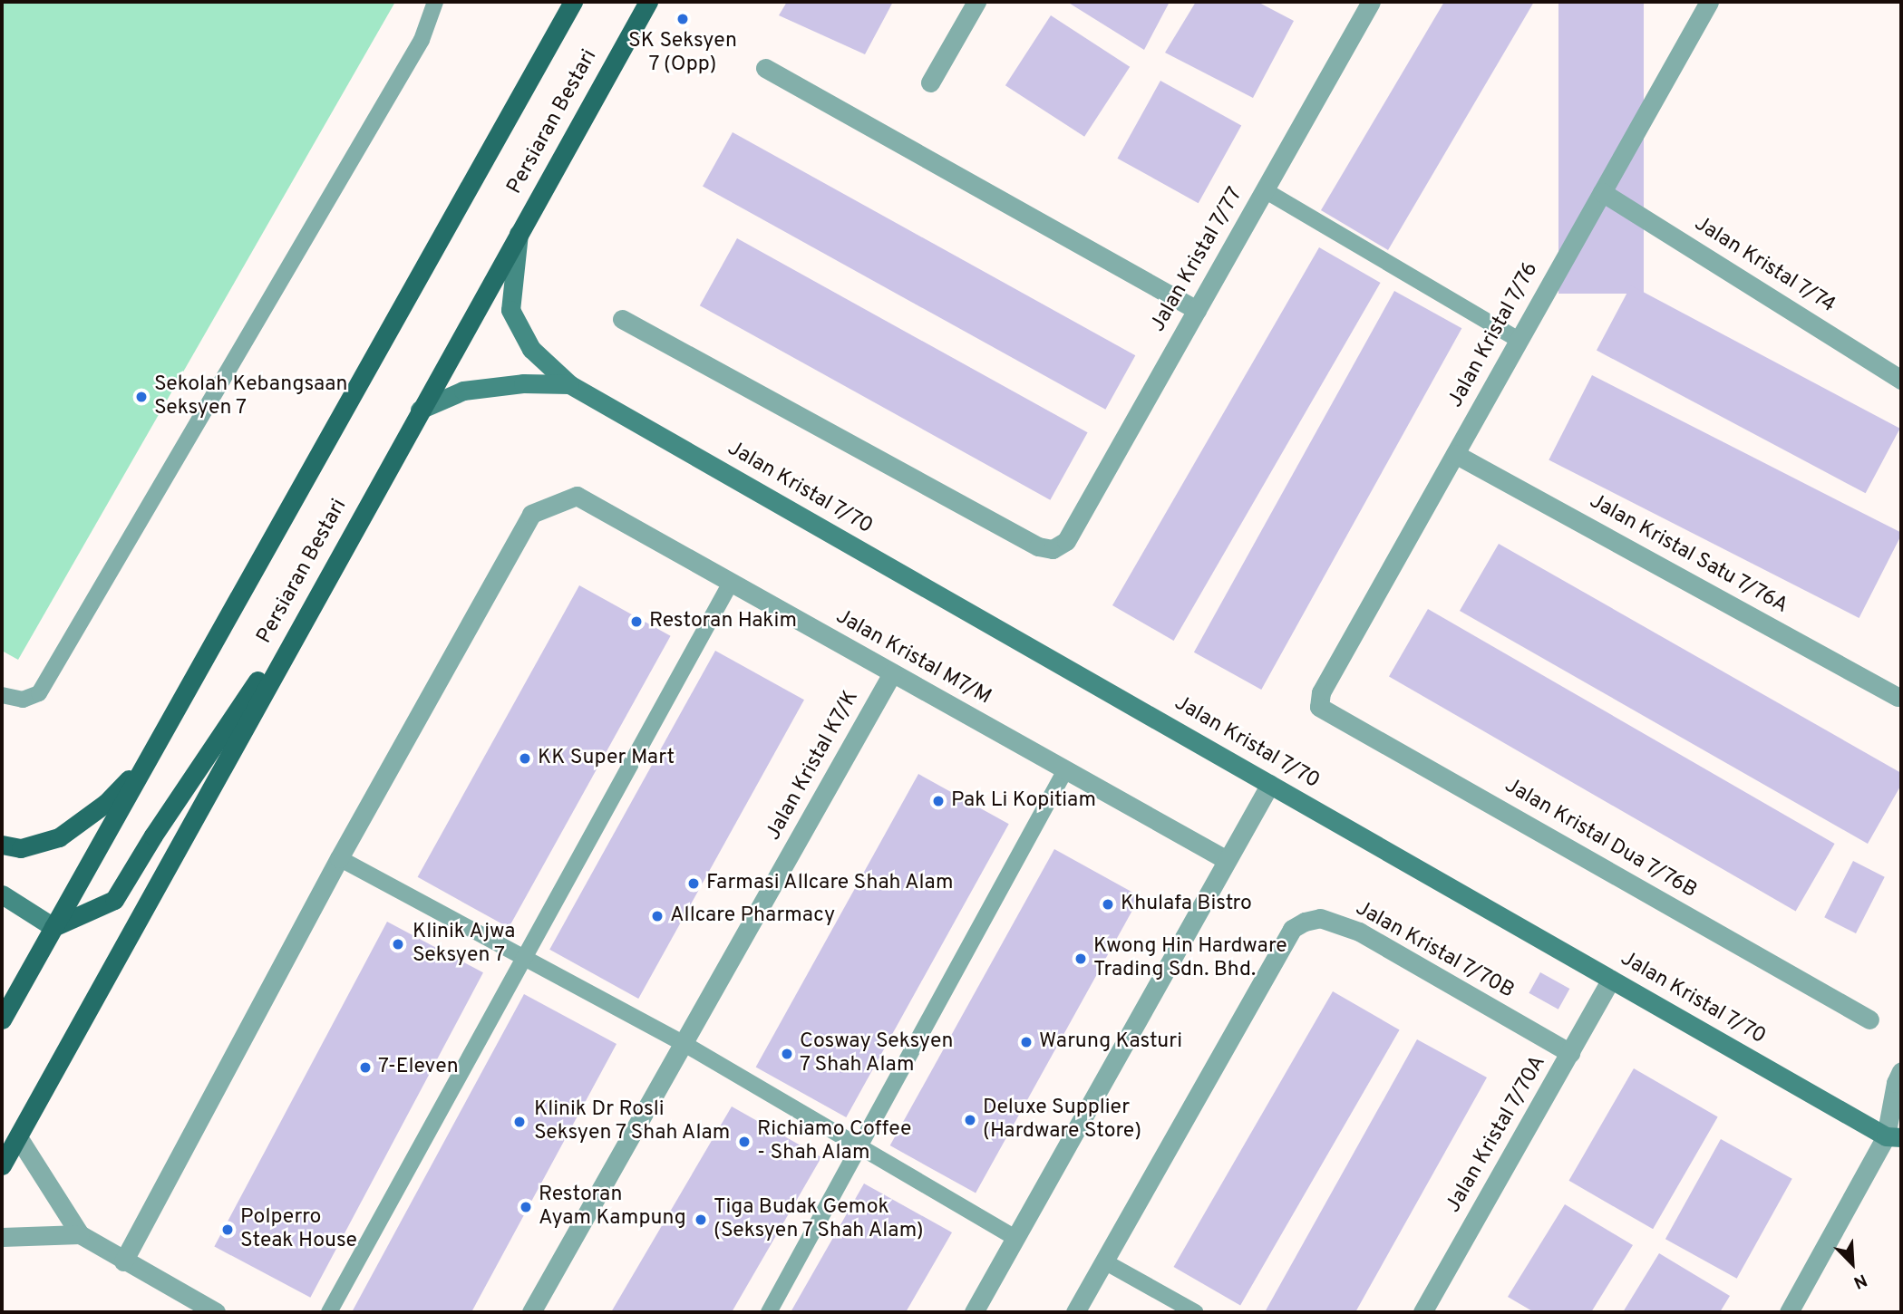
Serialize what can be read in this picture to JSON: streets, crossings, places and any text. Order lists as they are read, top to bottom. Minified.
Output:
{"streets":{"main road":["Persiaran Bestari"],"street":["Jalan Kristal 7/77","Jalan Kristal 7/74","Jalan Kristal 7/76","Jalan Kristal 7/70","Jalan Kristal Satu 7/76A","Jalan Kristal M7/M","Jalan Kristal K7/K","Jalan Kristal Dua 7/76B","Jalan Kristal 7/70B","Jalan Kristal 7/70A"]},"crossings":[["Persiaran Bestari","Jalan Kristal 7/70"],["Jalan Kristal 7/74","Jalan Kristal 7/76"],["Jalan Kristal 7/76","Jalan Kristal Satu 7/76A"],["Jalan Kristal 7/76","Jalan Kristal Dua 7/76B"],["Jalan Kristal 7/70","Jalan Kristal 7/70A"],["Jalan Kristal M7/M","Jalan Kristal K7/K"],["Jalan Kristal 7/70B","Jalan Kristal 7/70A"]],"places":["SK Seksyen 7 (Opp)","Sekolah Kebangsaan Seksyen 7","Restoran Hakim","KK Super Mart","Pak Li Kopitiam","Farmasi Allcare Shah Alam","Khulafa Bistro","Allcare Pharmacy","Klinik Ajwa Seksyen 7","Kwong Hin Hardware Trading Sdn. Bhd.","Warung Kasturi","Cosway Seksyen 7 Shah Alam","7-Eleven","Deluxe Supplier (Hardware Store)","Klinik Dr Rosli Seksyen 7 Shah Alam","Richiamo Coffee - Shah Alam","Restoran Ayam Kampung","Tiga Budak Gemok (Seksyen 7 Shah Alam)","Polperro Steak House"],"north":"bottom right"}
